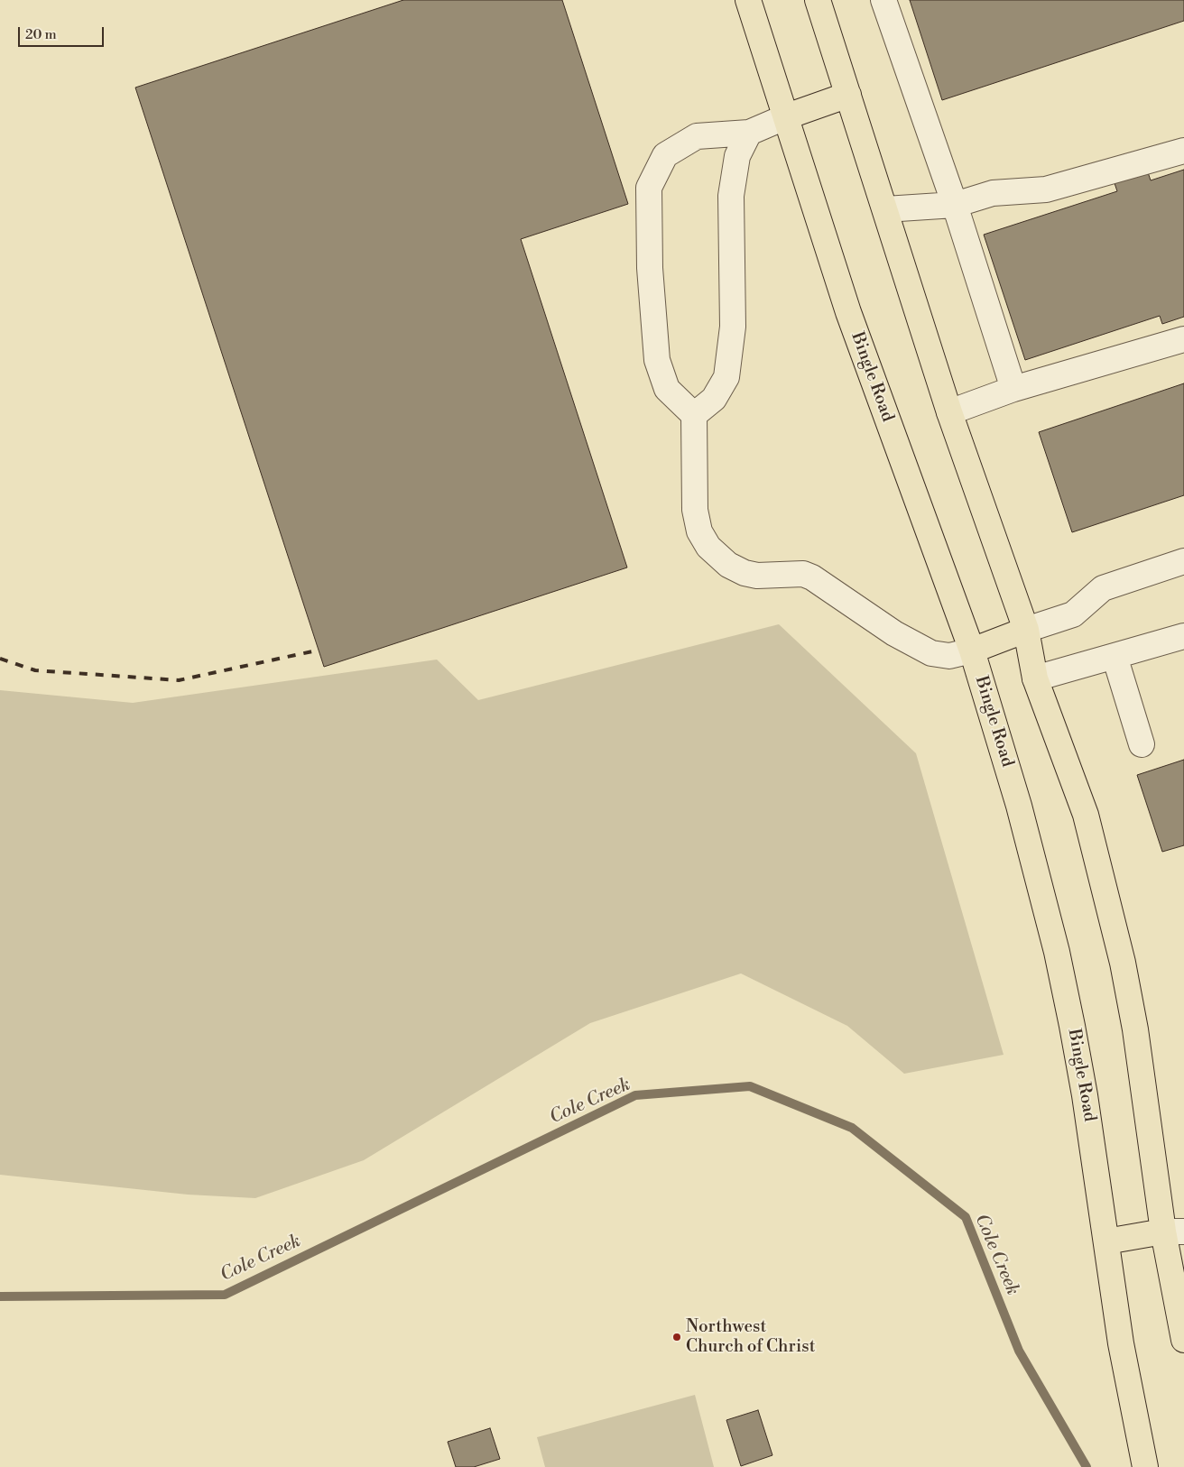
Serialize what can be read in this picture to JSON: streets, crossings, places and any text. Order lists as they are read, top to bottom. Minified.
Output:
{"streets":{"main road":["Bingle Road"]},"water":["Cole Creek"],"places":["Northwest Church of Christ"],"scale_bar":"20 m"}
